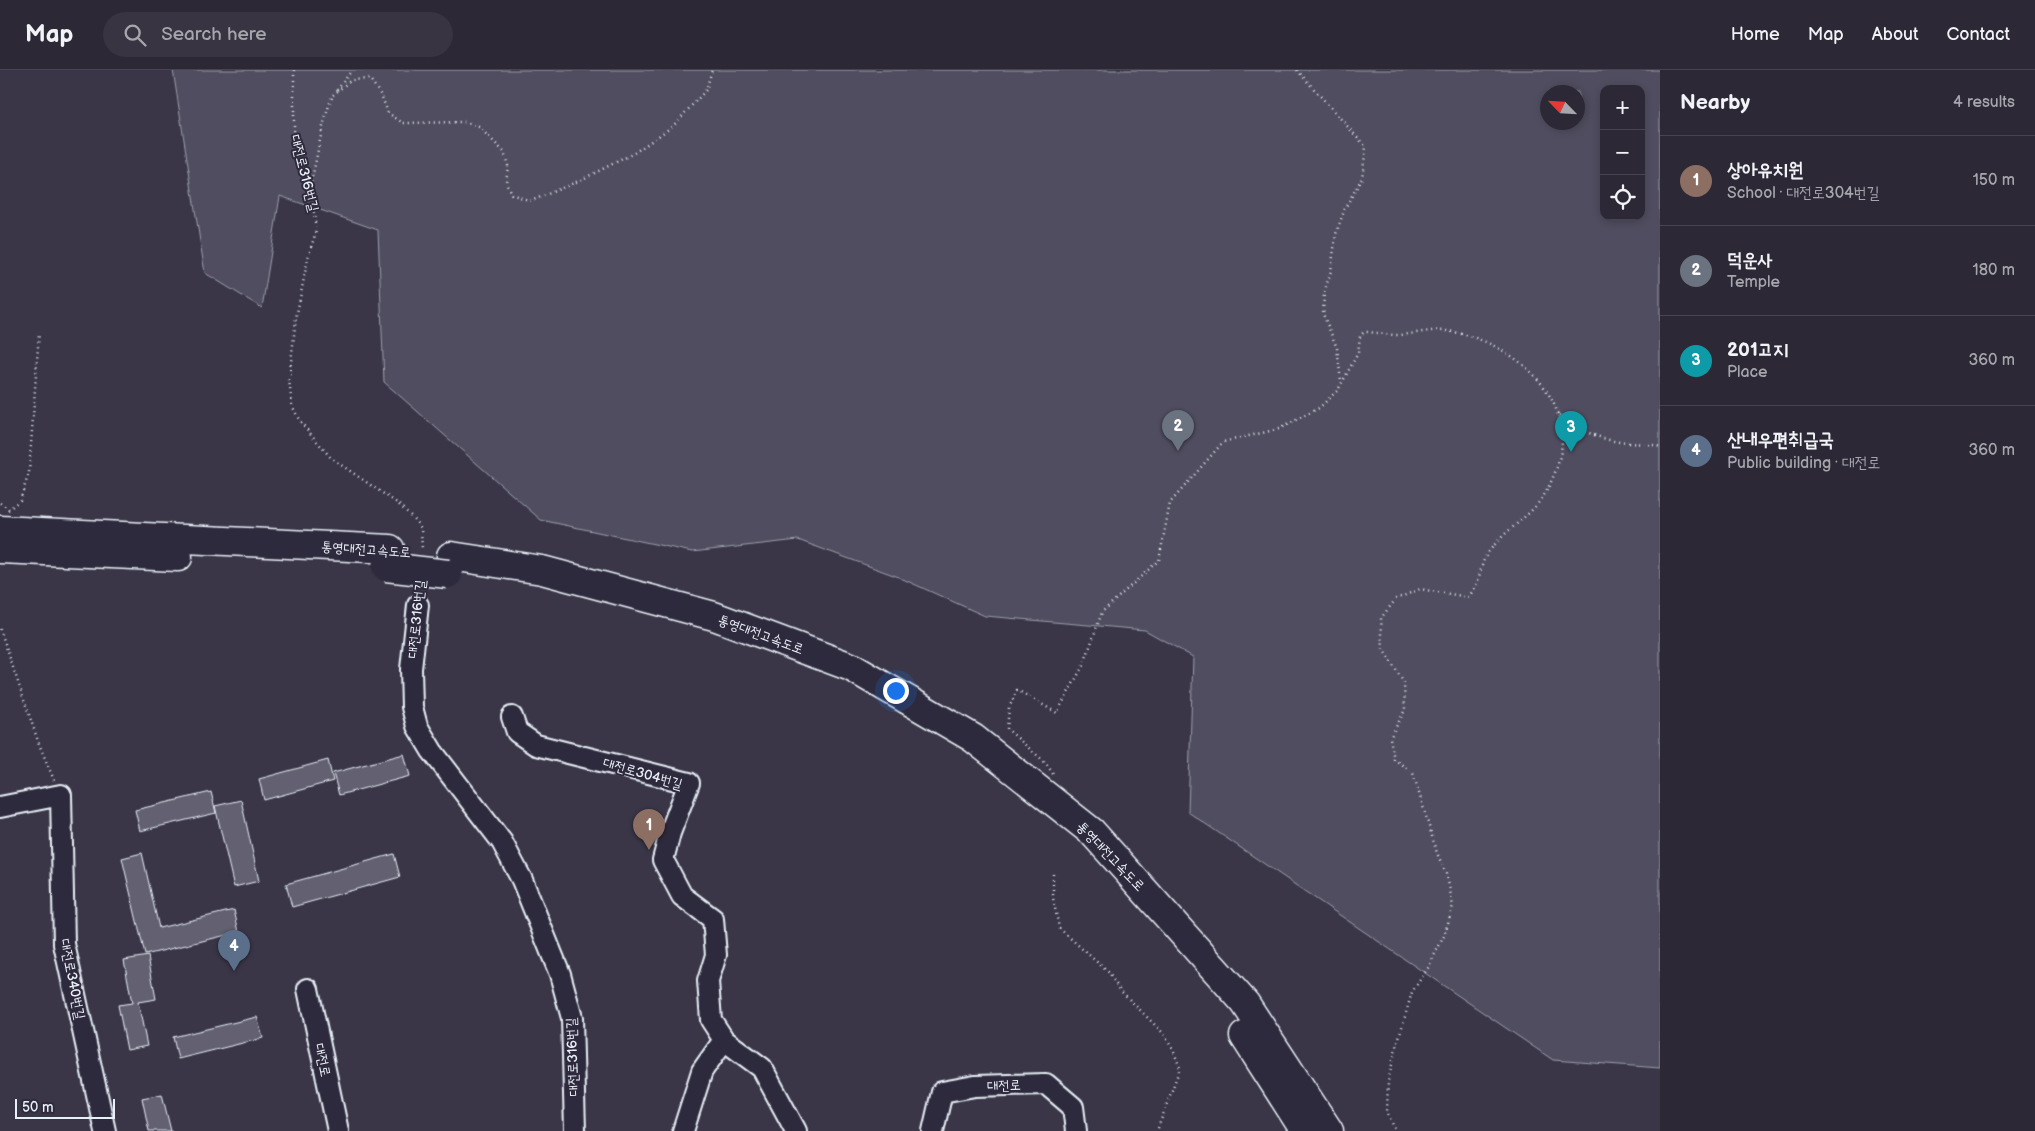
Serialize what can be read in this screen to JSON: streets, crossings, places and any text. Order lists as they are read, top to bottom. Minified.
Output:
{"streets":{"highway":["통영대전고속도로"],"street":["대전로316번길","대전로304번길","대전로340번길","대전로"]},"scale_bar":"50 m","north":"top left","page":{"header":"Map","search":"Search here","nav":["Home","Map","About","Contact"],"heading":["Nearby","4 results"],"map_buttons":["+","−"],"list":[{"mark":"1","name":"상아유치원","note":"School · 대전로304번길","value":"150 m"},{"mark":"2","name":"덕운사","note":"Temple","value":"180 m"},{"mark":"3","name":"201고지","note":"Place","value":"360 m"},{"mark":"4","name":"산내우편취급국","note":"Public building · 대전로","value":"360 m"}],"pins":["2","3","1","4"],"scale":"50 m"}}
